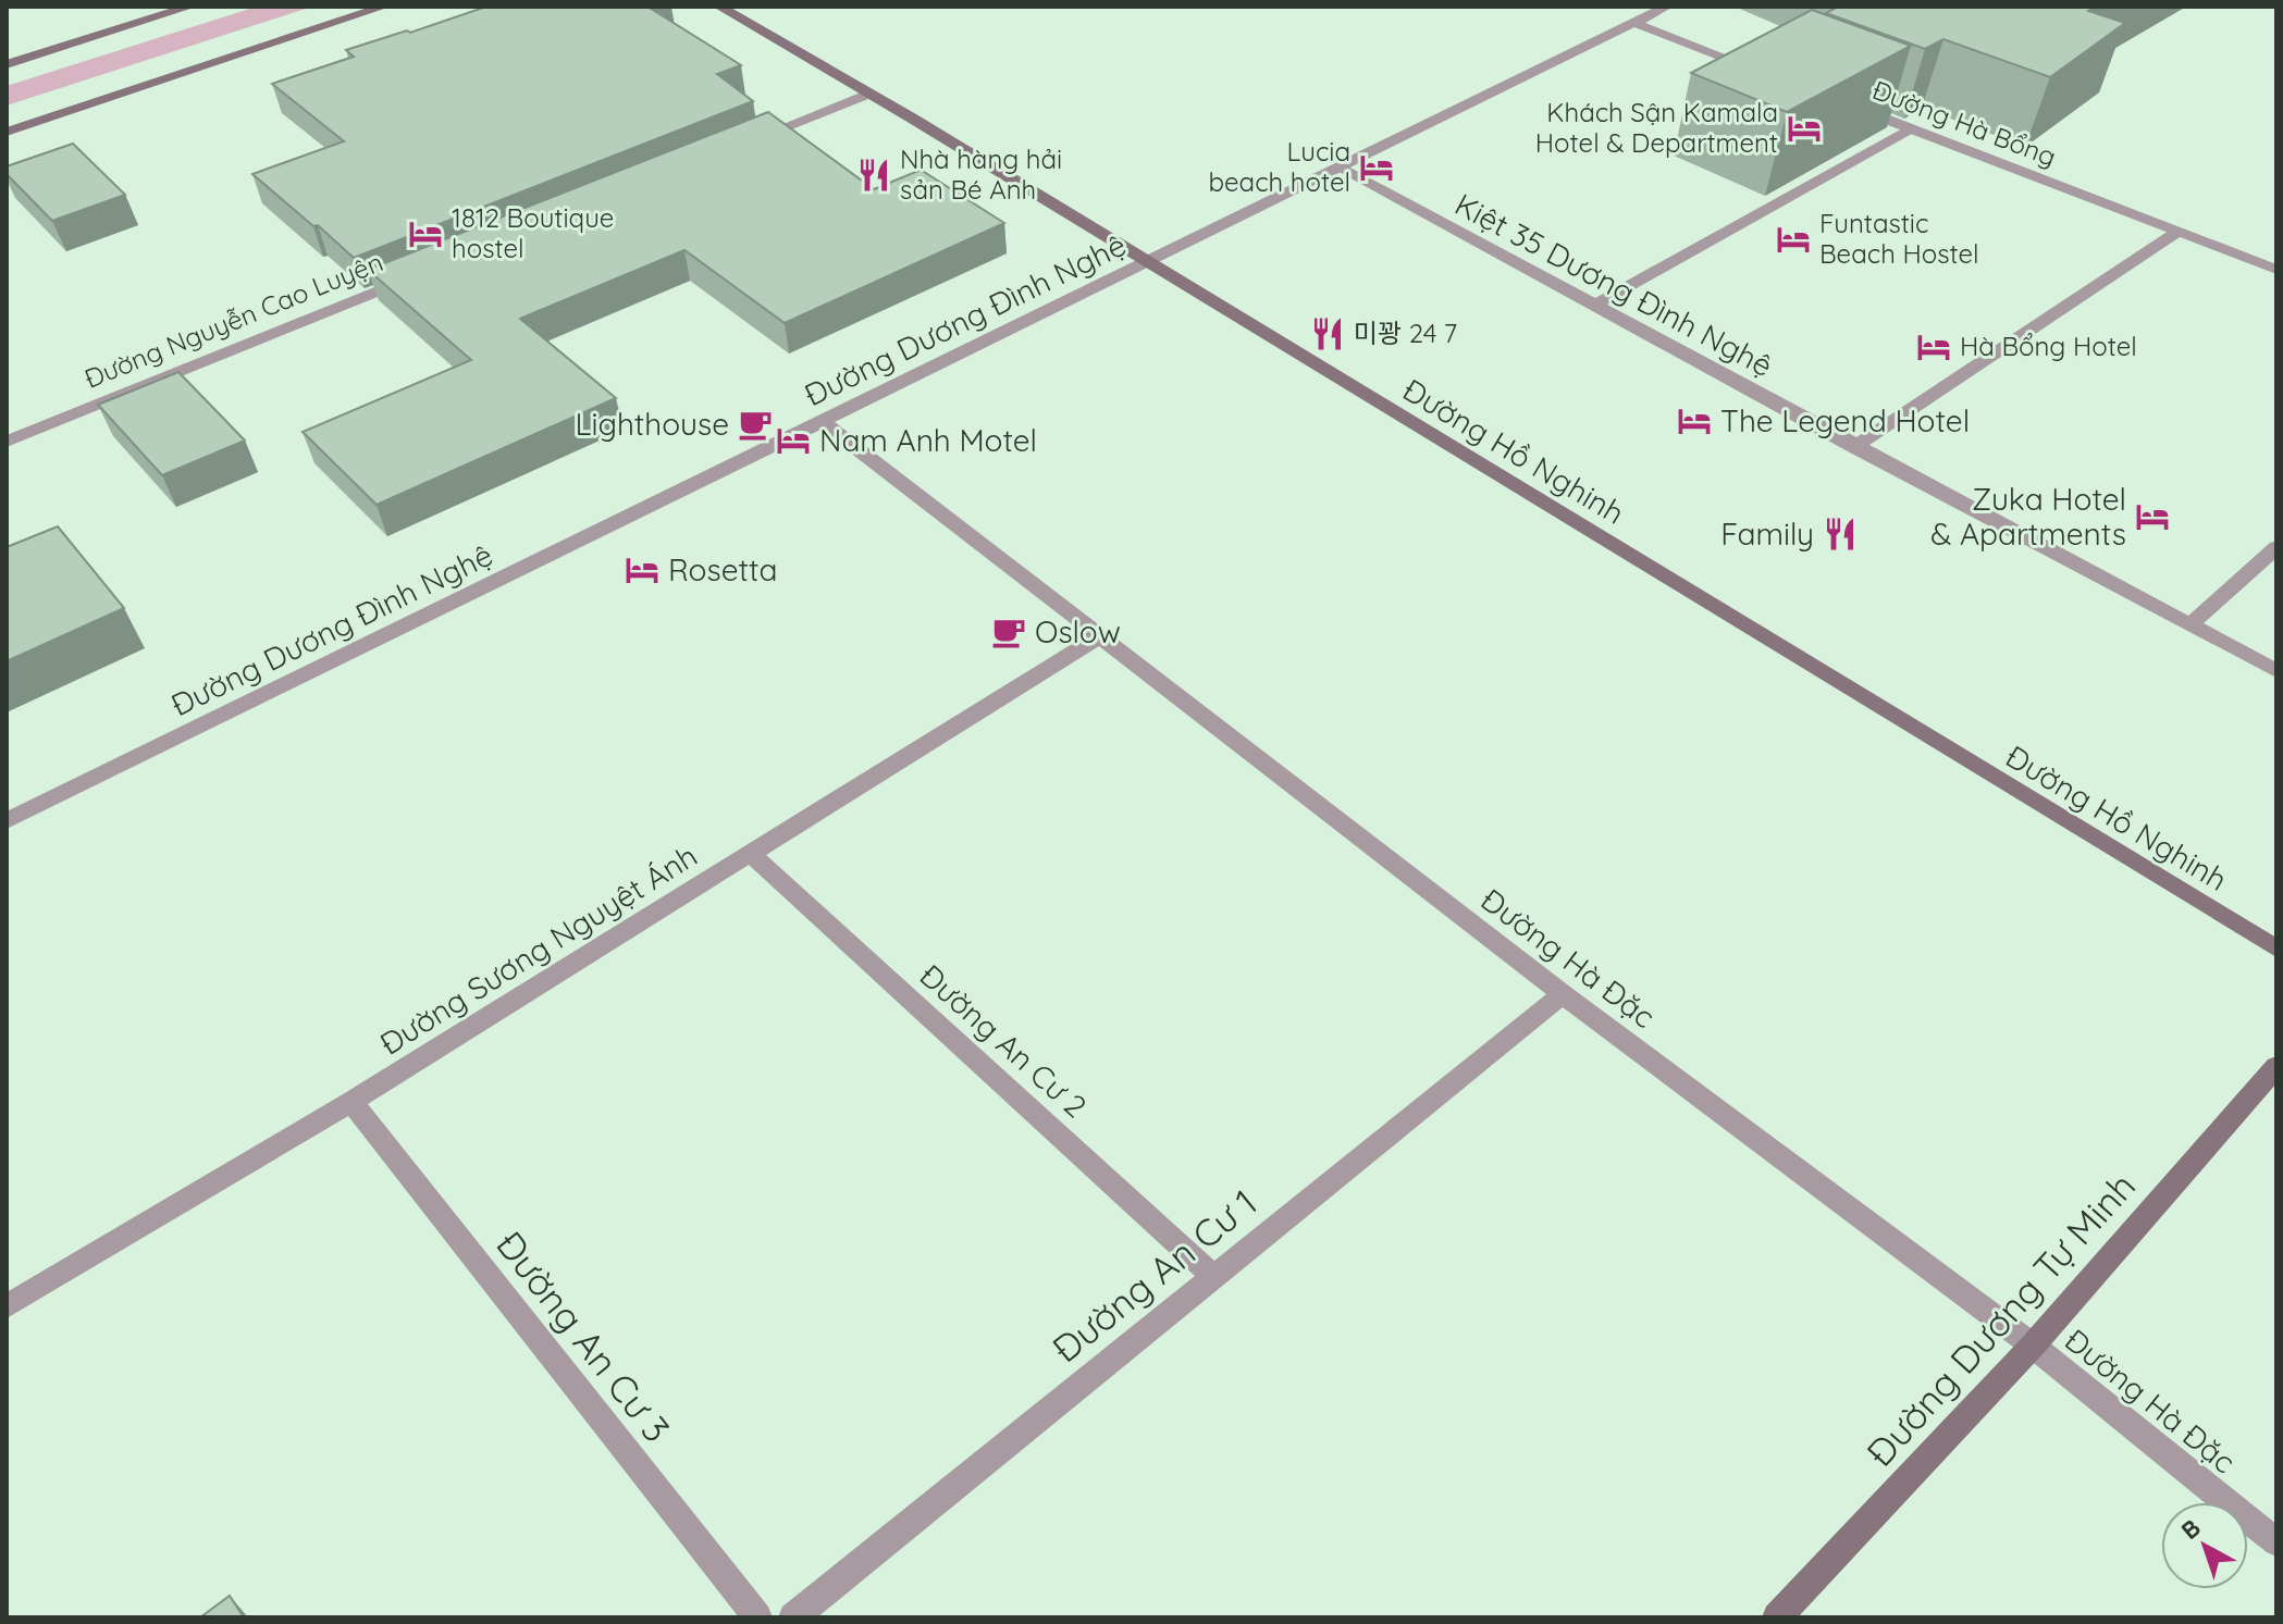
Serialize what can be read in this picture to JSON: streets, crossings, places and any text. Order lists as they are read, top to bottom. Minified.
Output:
{"streets":{"street":["Đường Hà Bổng","Kiệt 35 Dương Đình Nghệ","Đường Dương Đình Nghệ","Đường Nguyễn Cao Luyện","Đường Hồ Nghinh","Đường Sương Nguyệt Ánh","Đường Hà Đặc","Đường An Cư 2","Đường An Cư 1","Đường Dương Tự Minh","Đường An Cư 3"]},"crossings":[["Kiệt 35 Dương Đình Nghệ","Đường Dương Đình Nghệ"],["Đường Dương Đình Nghệ","Đường Hồ Nghinh"],["Đường Dương Đình Nghệ","Đường Hà Đặc"],["Đường Sương Nguyệt Ánh","Đường Hà Đặc"],["Đường Sương Nguyệt Ánh","Đường An Cư 2"],["Đường Sương Nguyệt Ánh","Đường An Cư 3"],["Đường Hà Đặc","Đường An Cư 1"],["Đường Hà Đặc","Đường Dương Tự Minh"],["Đường An Cư 2","Đường An Cư 1"]],"places":{"hotel":["Khách Sận Kamala Hotel & Department","Lucia beach hotel","1812 Boutique hostel","Funtastic Beach Hostel","Hà Bổng Hotel","The Legend Hotel","Nam Anh Motel","Zuka Hotel & Apartments","Rosetta"],"restaurant":["Nhà hàng hải sản Bé Anh","미꽝 24 7","Family"],"cafe":["Lighthouse","Oslow"]},"north":"top left"}
